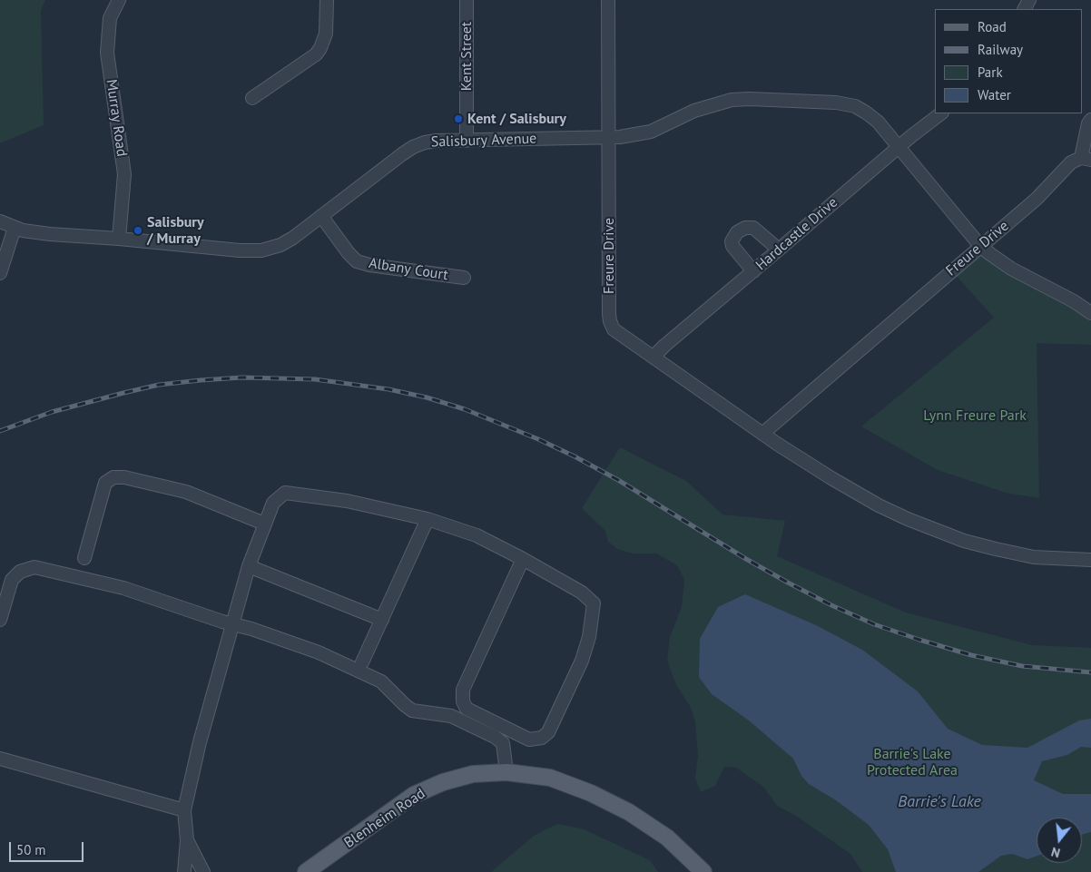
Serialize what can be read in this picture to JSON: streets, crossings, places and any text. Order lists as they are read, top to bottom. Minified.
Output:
{"streets":{"main road":["Blenheim Road"],"street":["Kent Street","Murray Road","Salisbury Avenue","Hardcastle Drive","Freure Drive","Albany Court"]},"crossings":[["Kent Street","Salisbury Avenue"],["Murray Road","Salisbury Avenue"],["Salisbury Avenue","Hardcastle Drive"],["Salisbury Avenue","Freure Drive"],["Salisbury Avenue","Albany Court"],["Hardcastle Drive","Freure Drive"]],"water":["Barrie's Lake"],"parks":["Lynn Freure Park","Barrie's Lake Protected Area"],"places":["Kent / Salisbury","Salisbury / Murray"],"legend":["Road","Railway","Park","Water"],"scale_bar":"50 m","north":"bottom"}
